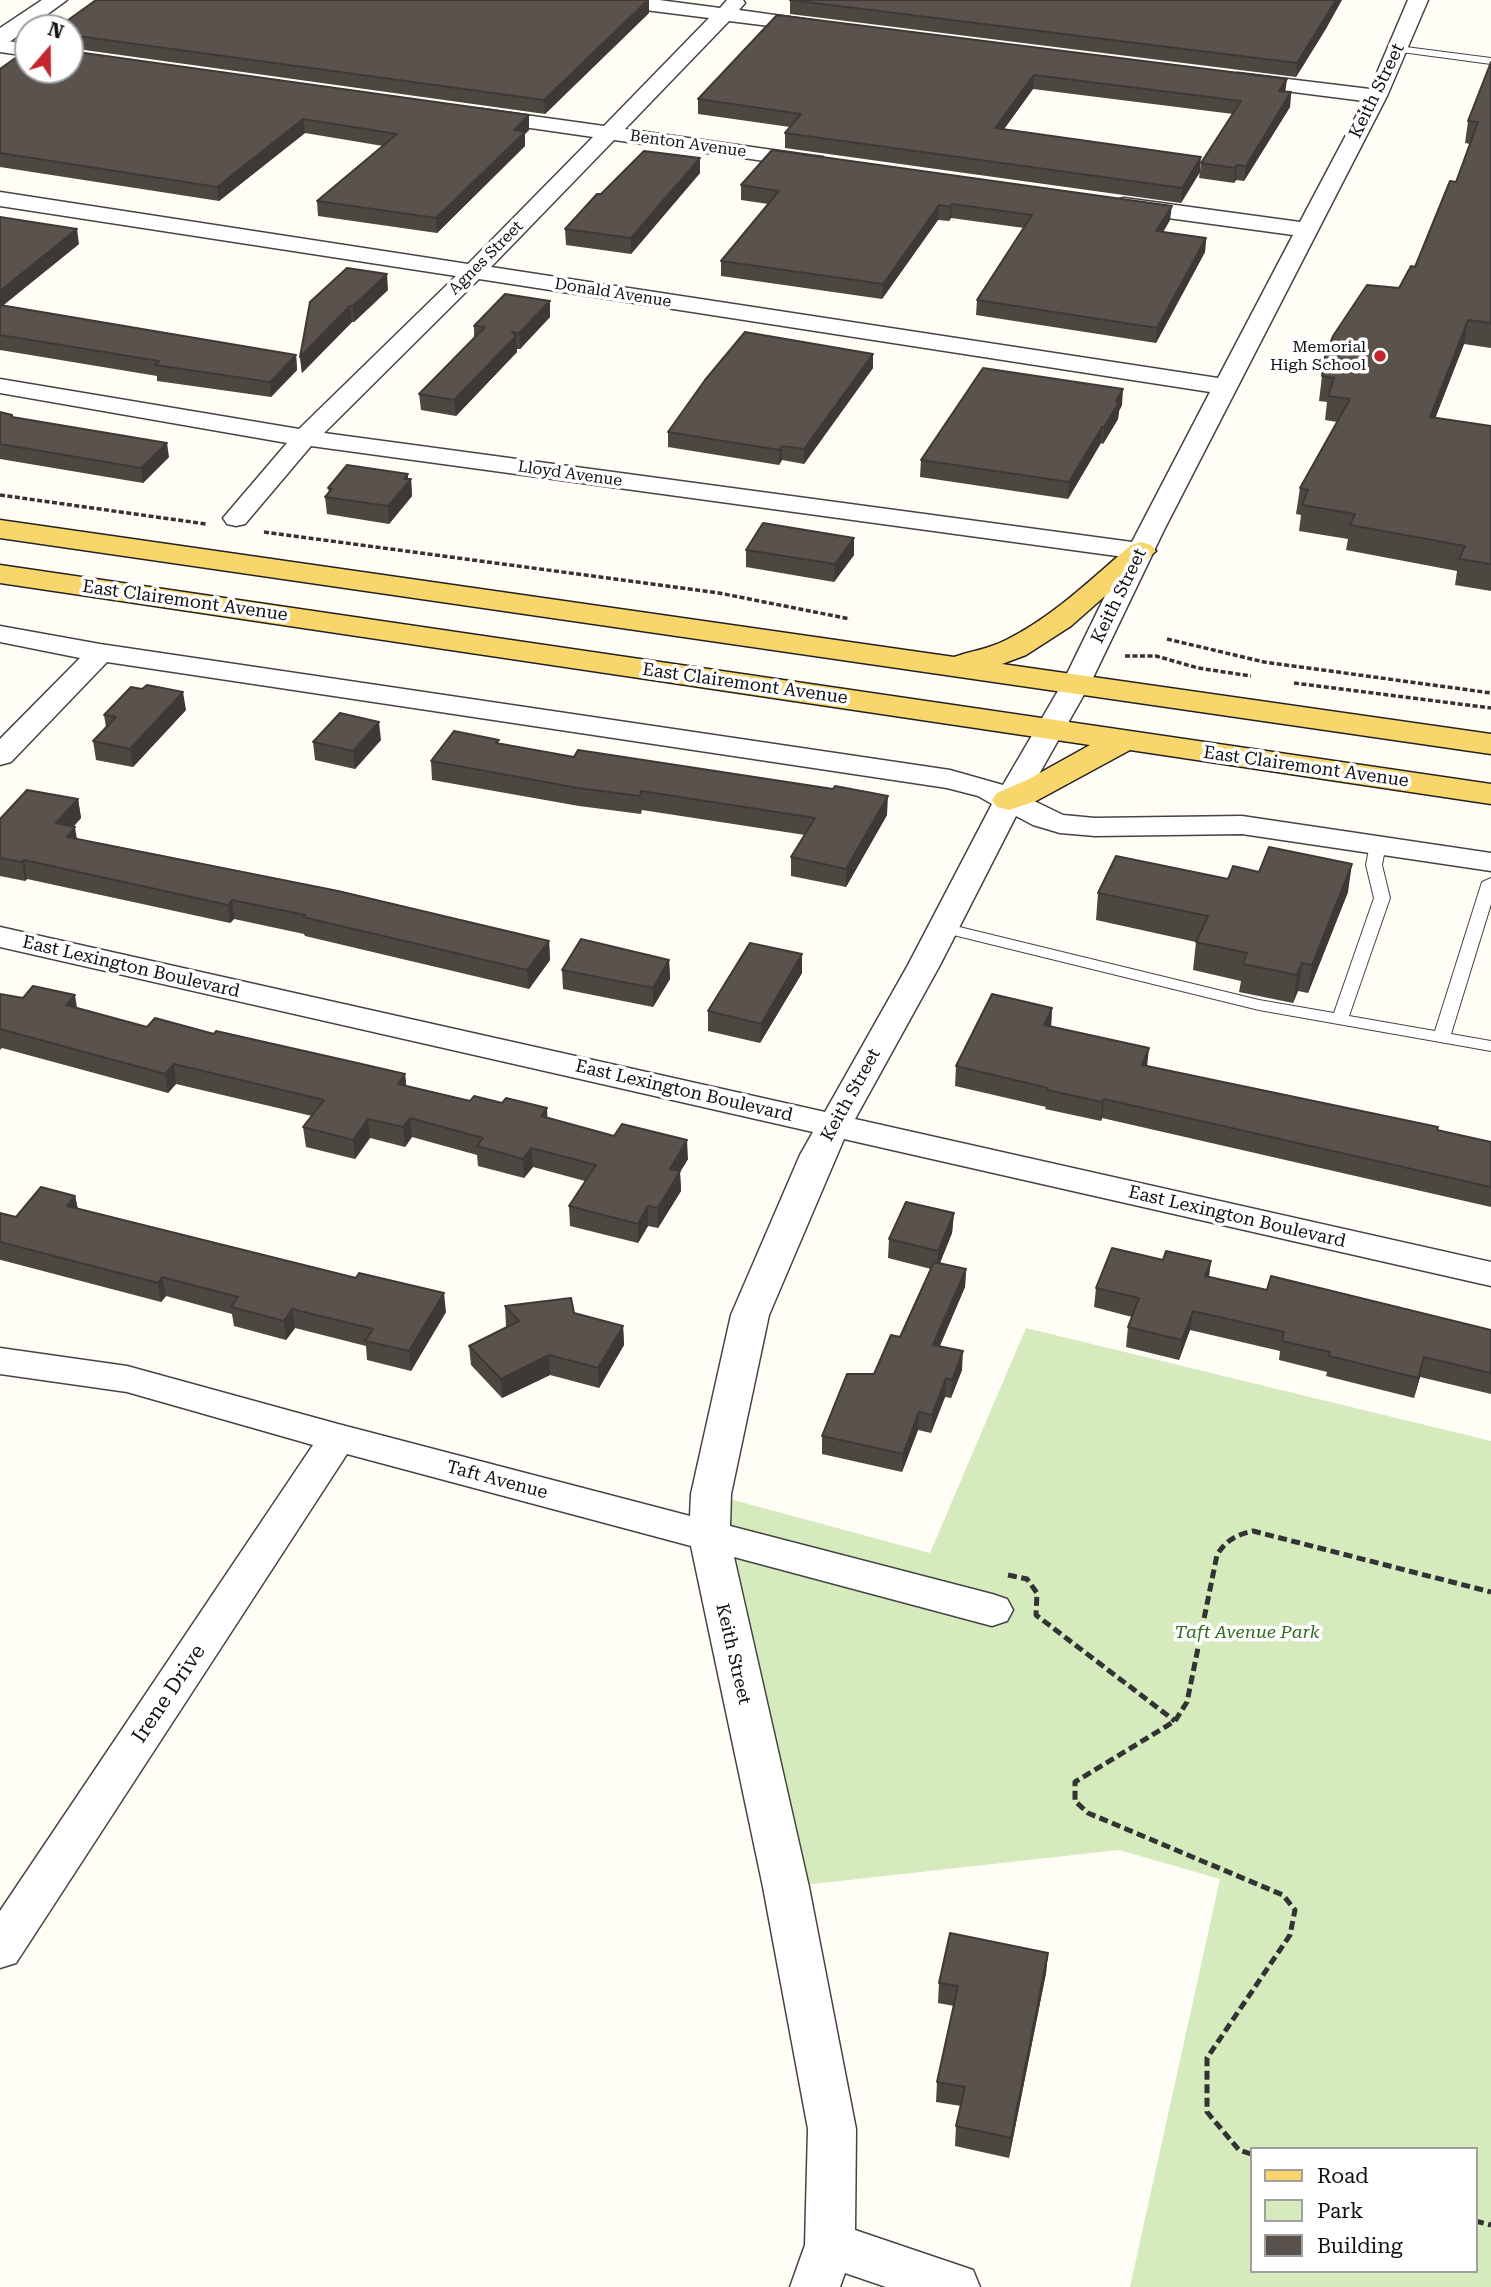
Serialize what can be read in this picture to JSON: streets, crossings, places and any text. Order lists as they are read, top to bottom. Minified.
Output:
{"streets":{"main road":["East Clairemont Avenue"],"street":["Keith Street","Benton Avenue","Agnes Street","Donald Avenue","Lloyd Avenue","East Lexington Boulevard","Taft Avenue","Irene Drive"]},"crossings":[["Keith Street","Donald Avenue"],["Keith Street","Lloyd Avenue"],["Keith Street","East Clairemont Avenue"],["Keith Street","East Lexington Boulevard"],["Keith Street","Taft Avenue"],["Benton Avenue","Agnes Street"],["Agnes Street","Donald Avenue"],["Agnes Street","Lloyd Avenue"],["Taft Avenue","Irene Drive"]],"parks":["Taft Avenue Park"],"places":["Memorial High School"],"legend":["Road","Park","Building"],"north":"top"}
